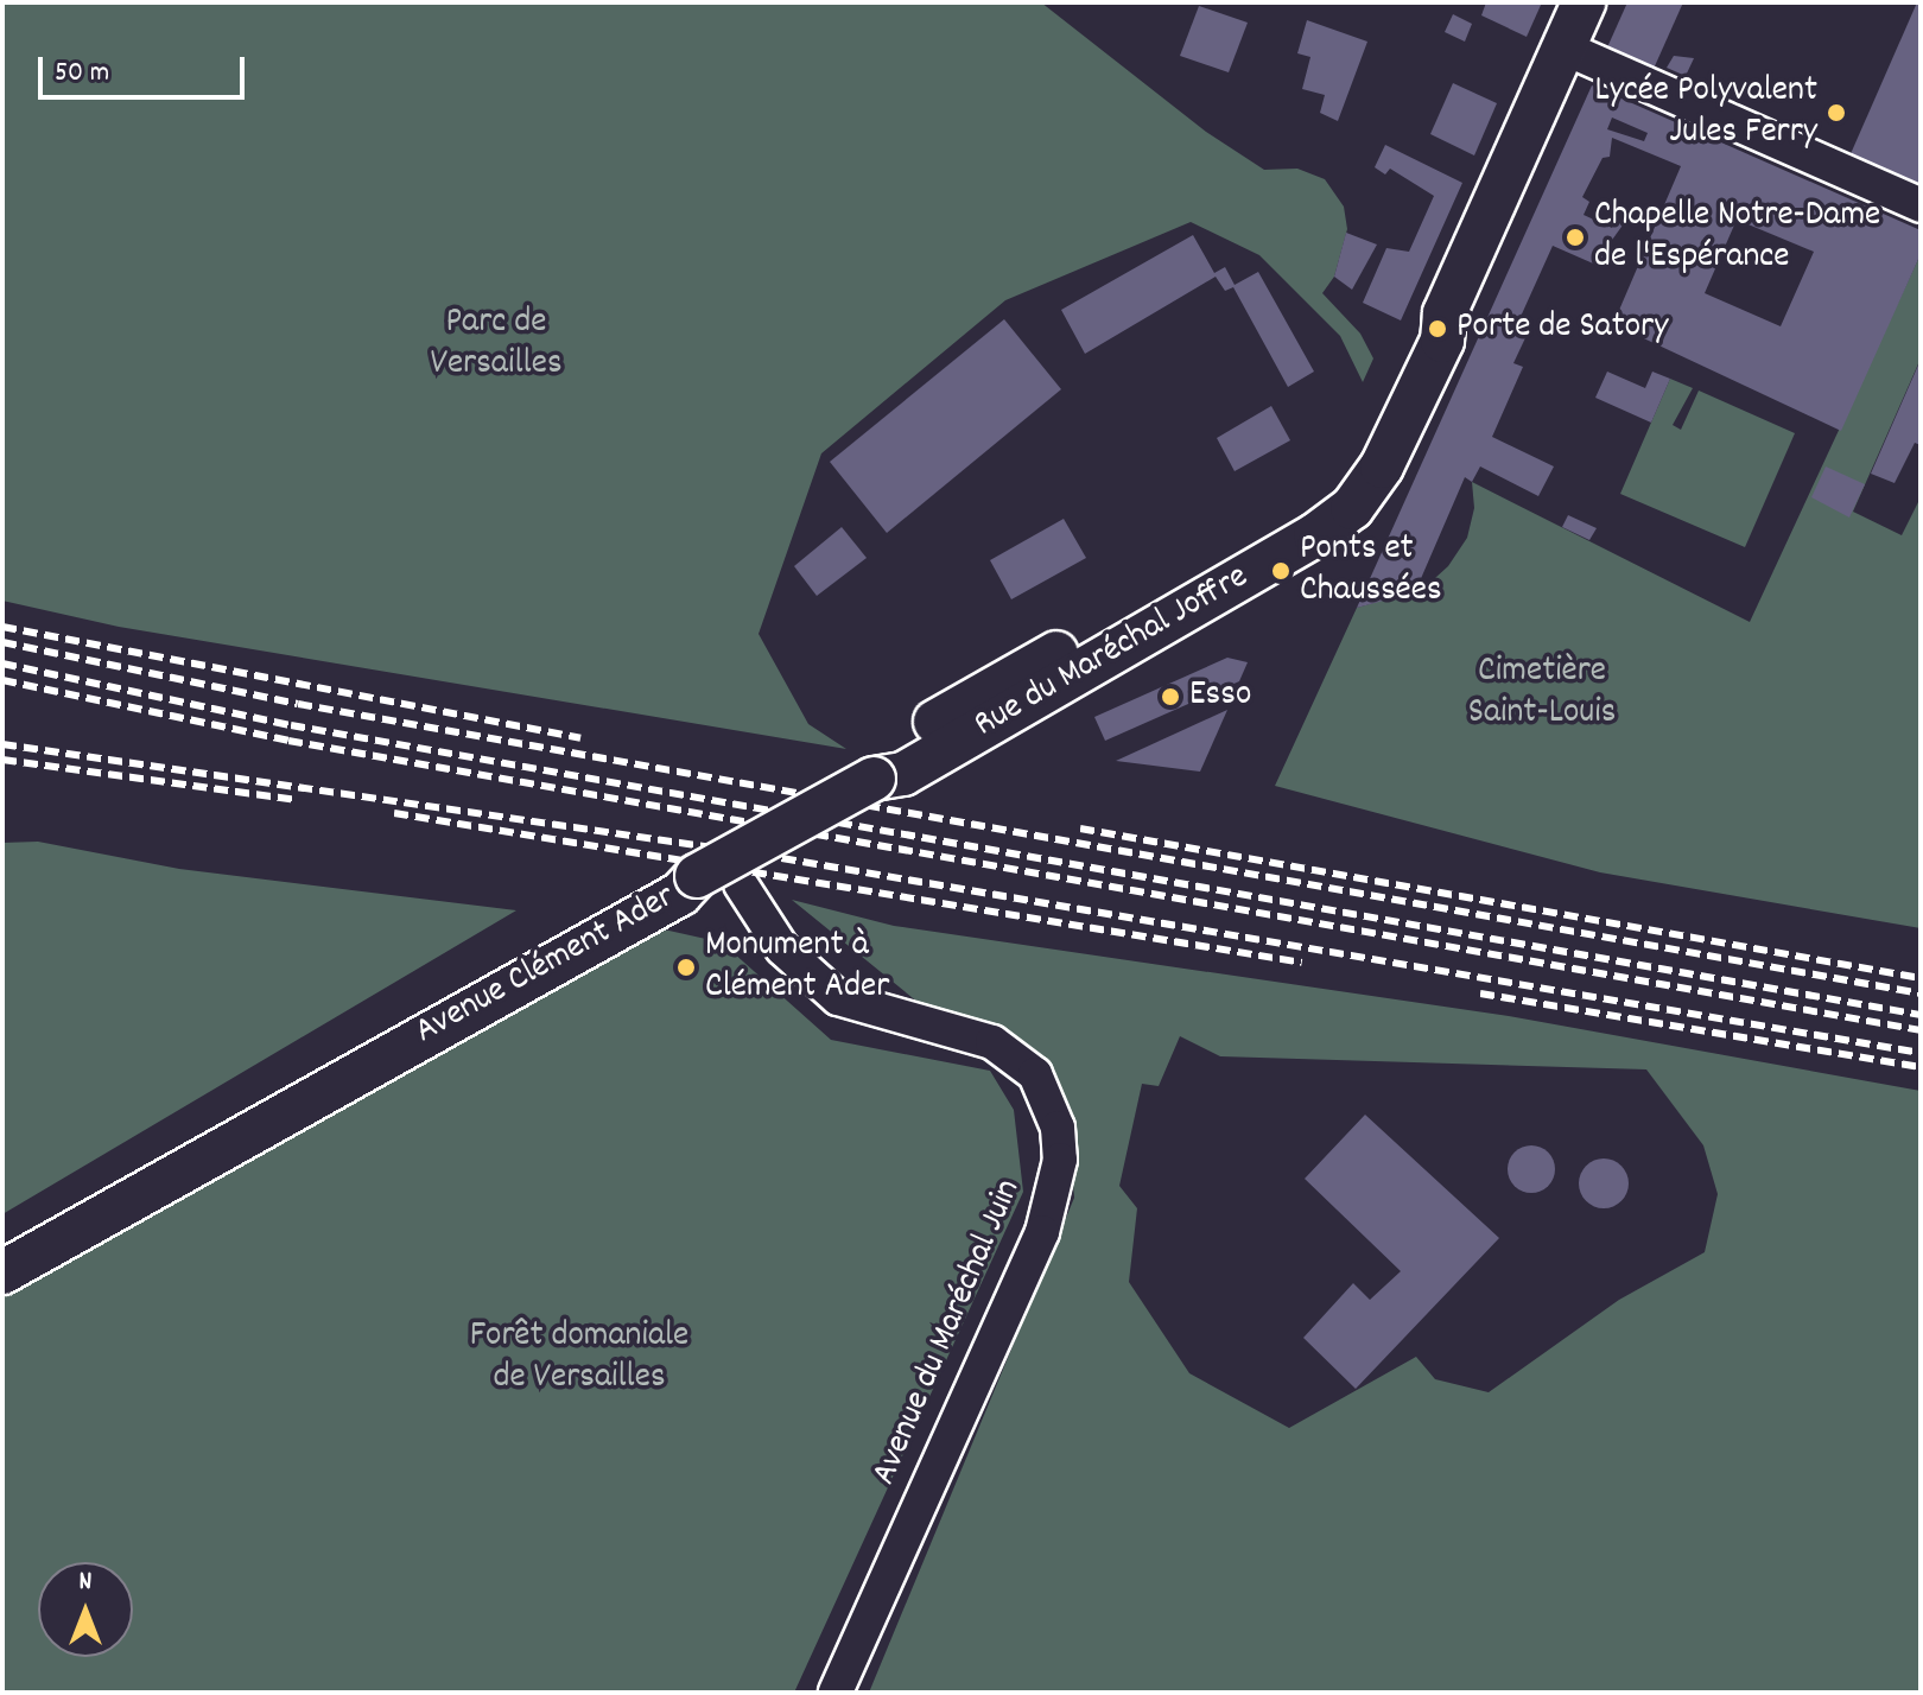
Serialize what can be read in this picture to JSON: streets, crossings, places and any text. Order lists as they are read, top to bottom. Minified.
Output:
{"streets":{"main road":["Rue du Maréchal Joffre","Avenue Clément Ader"],"street":["Avenue du Maréchal Juin"]},"crossings":[["Rue du Maréchal Joffre","Avenue Clément Ader"]],"parks":["Parc de Versailles","Cimetière Saint-Louis","Forêt domaniale de Versailles"],"places":["Lycée Polyvalent Jules Ferry","Chapelle Notre-Dame de l'Espérance","Porte de Satory","Ponts et Chaussées","Esso","Monument à Clément Ader"],"scale_bar":"50 m","north":"top"}
